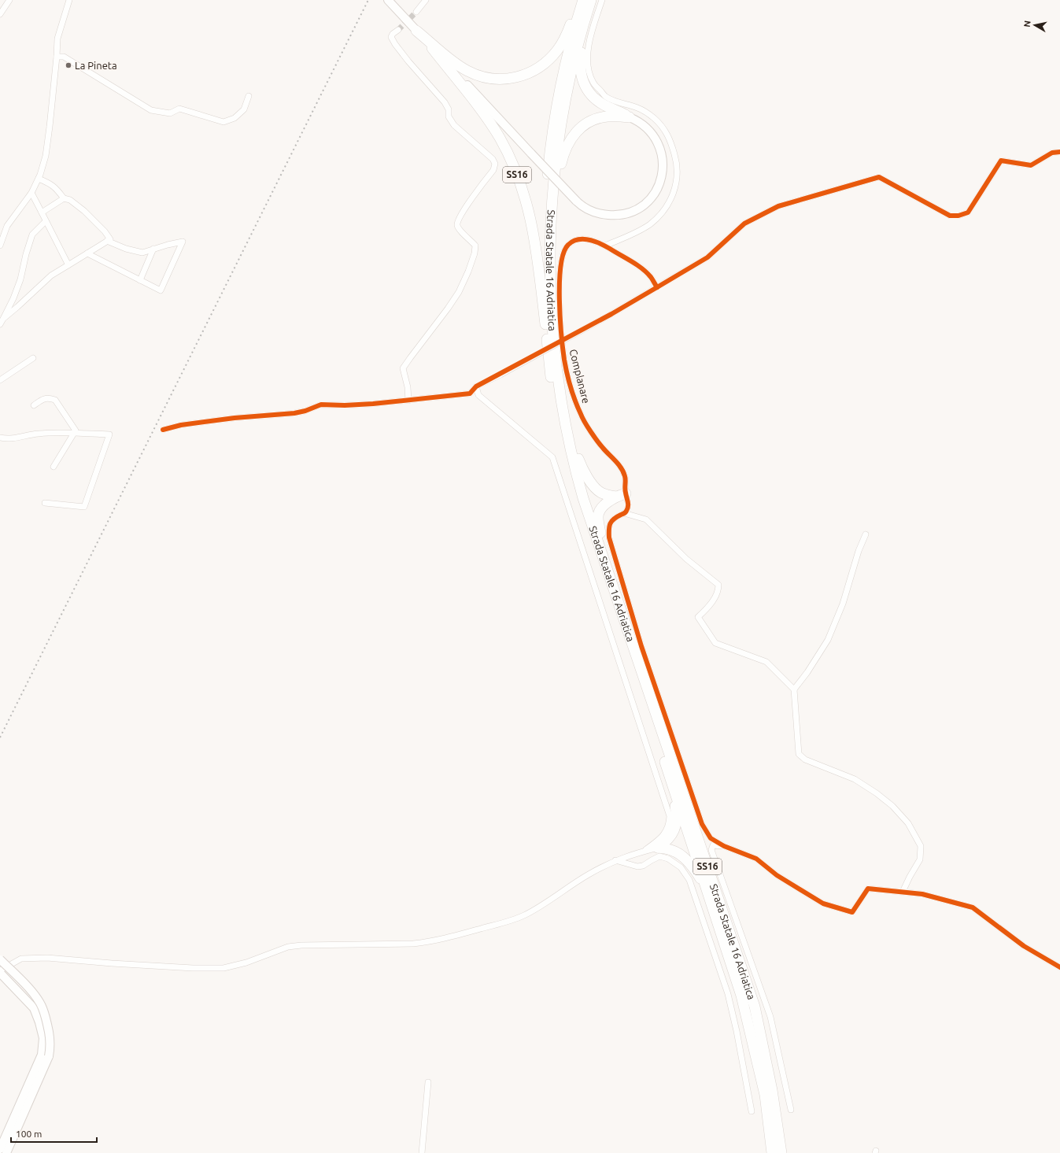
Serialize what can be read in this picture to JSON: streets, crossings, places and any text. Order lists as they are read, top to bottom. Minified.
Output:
{"streets":{"highway":["SS16","Strada Statale 16 Adriatica"],"street":["Complanare"]},"crossings":[["SS16","Strada Statale 16 Adriatica"]],"places":["La Pineta"],"scale_bar":"100 m","north":"left"}
